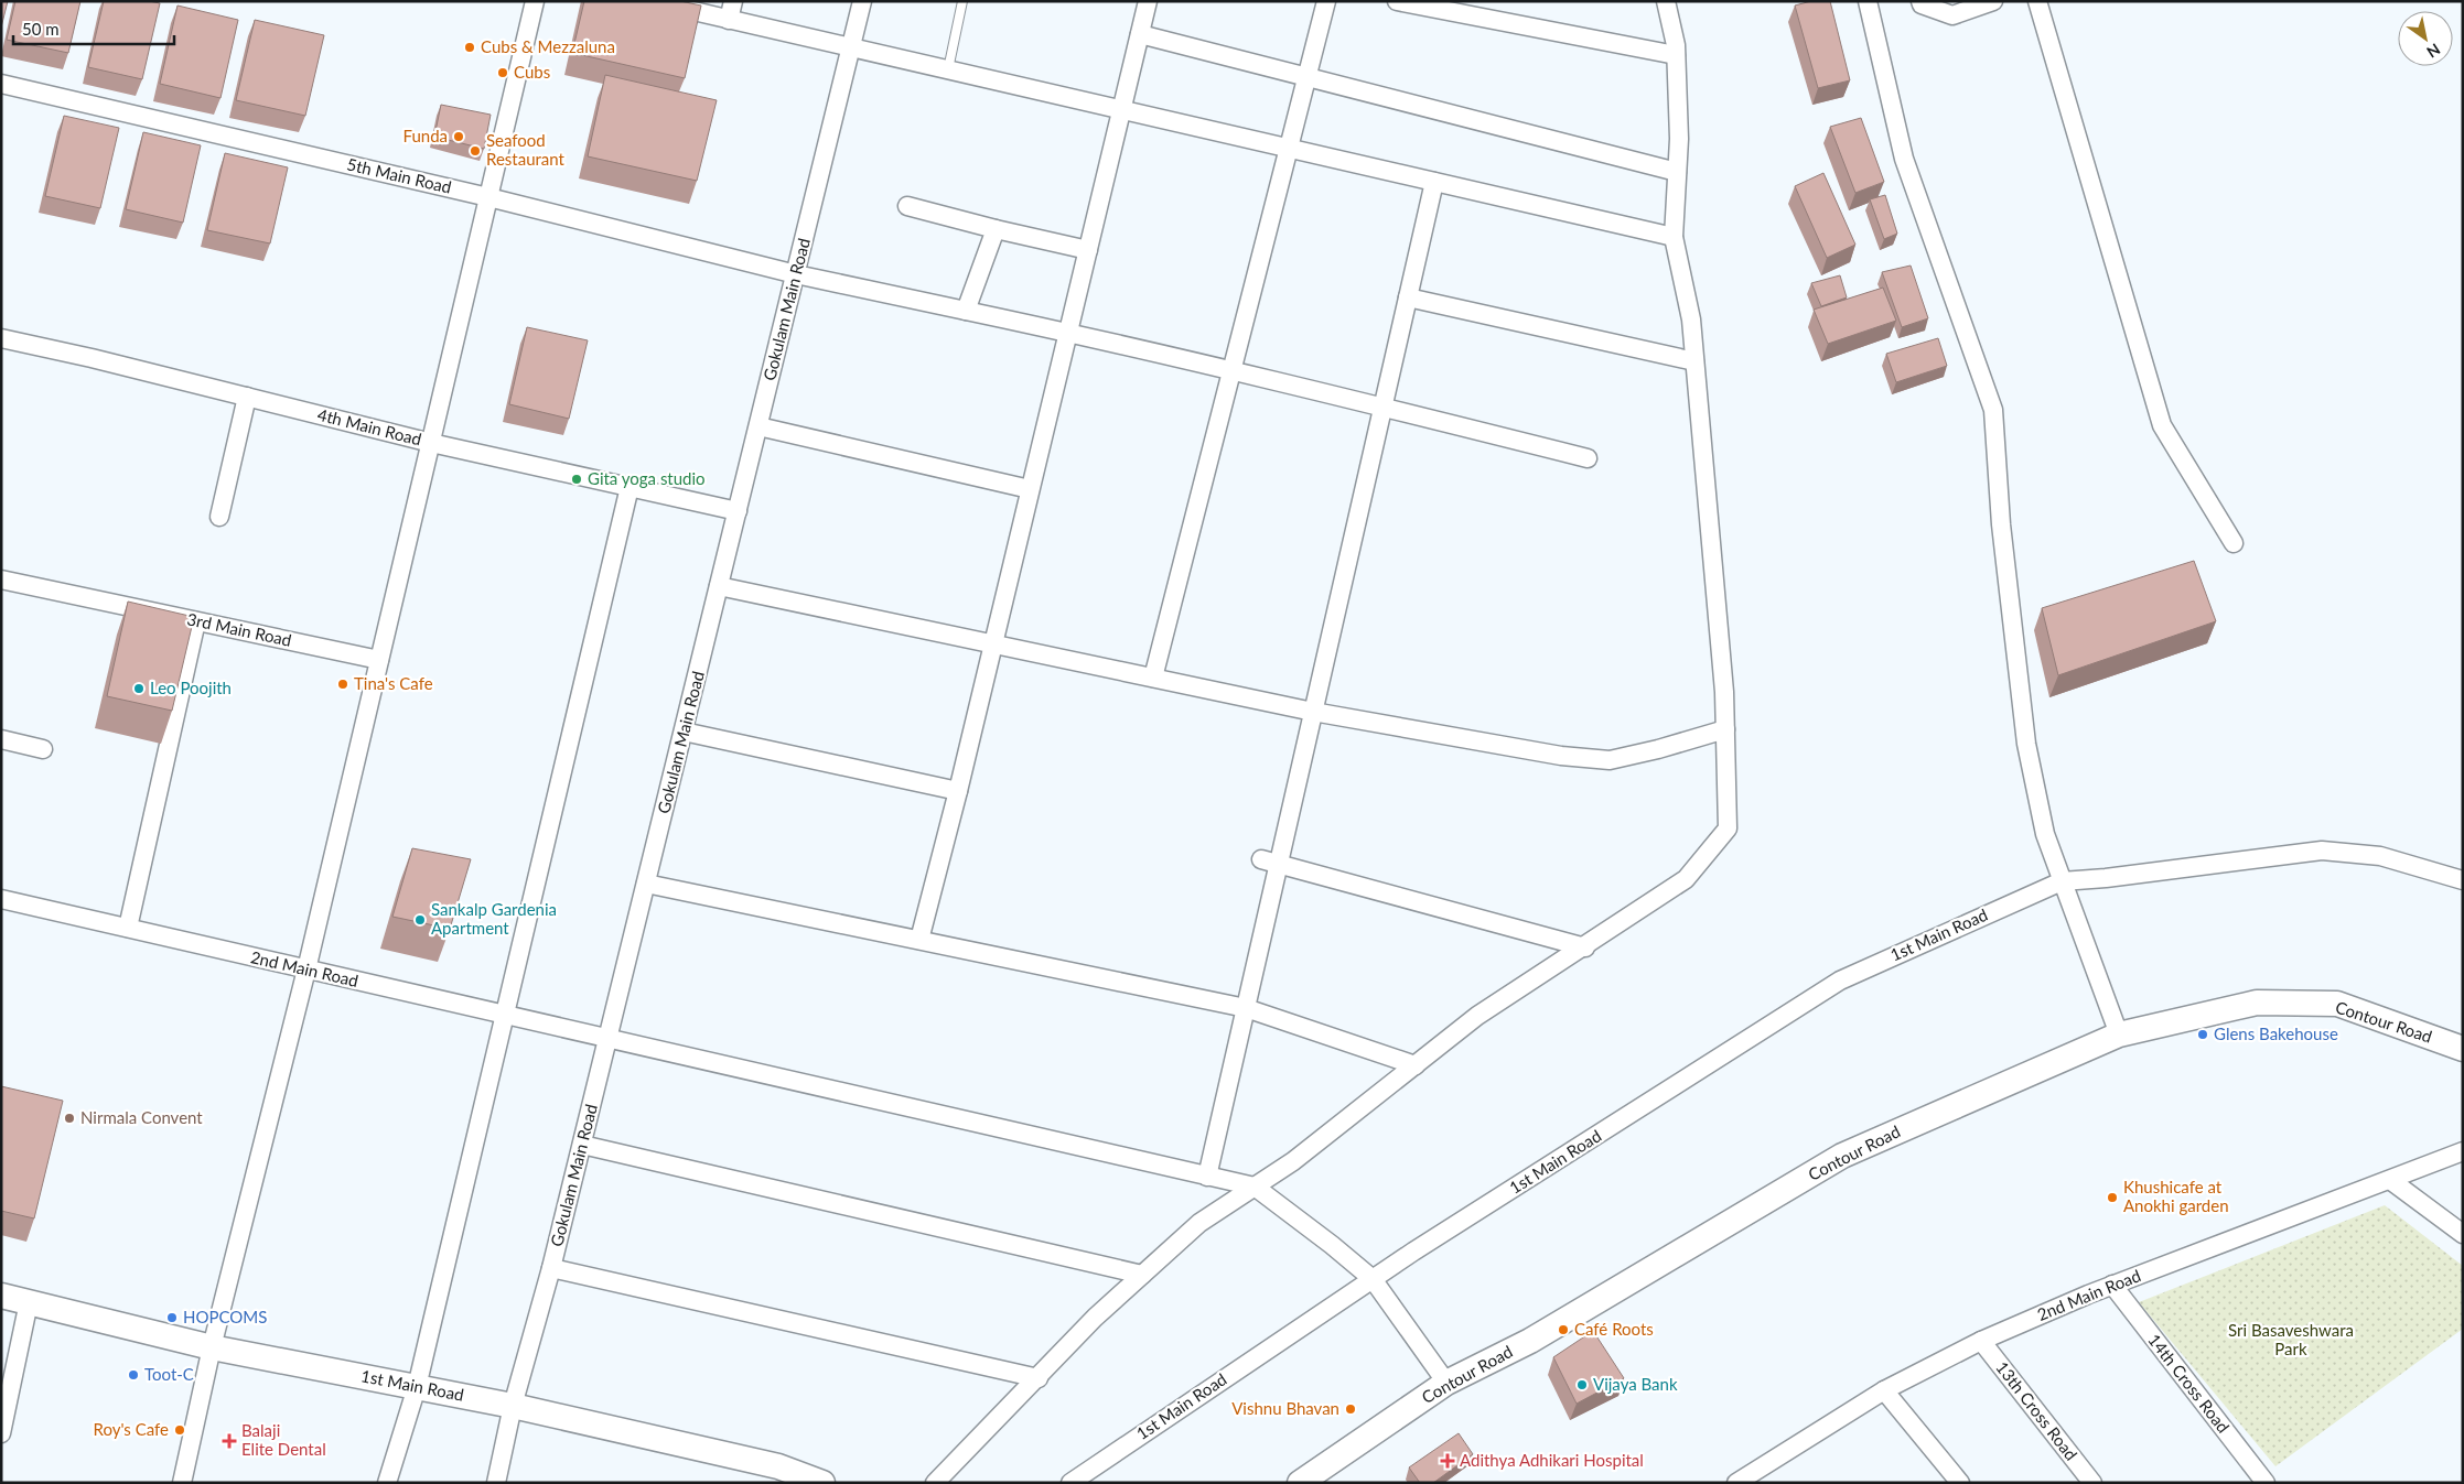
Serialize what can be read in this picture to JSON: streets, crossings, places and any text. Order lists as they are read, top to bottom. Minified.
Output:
{"streets":{"main road":["1st Main Road","Contour Road"],"street":["5th Main Road","Gokulam Main Road","4th Main Road","3rd Main Road","2nd Main Road","14th Cross Road","13th Cross Road"]},"crossings":[["5th Main Road","Gokulam Main Road"],["Gokulam Main Road","4th Main Road"],["Gokulam Main Road","1st Main Road"],["Gokulam Main Road","2nd Main Road"],["2nd Main Road","14th Cross Road"],["2nd Main Road","13th Cross Road"]],"parks":["Sri Basaveshwara Park"],"places":{"other":["Cubs & Mezzaluna","Cubs","Funda","Seafood Restaurant","Gita yoga studio","Tina's Cafe","Leo Poojith","Sankalp Gardenia Apartment","Glens Bakehouse","Nirmala Convent","Khushicafe at Anokhi garden","HOPCOMS","Café Roots","Toot-C","Vijaya Bank","Vishnu Bhavan","Roy's Cafe"],"health":["Balaji Elite Dental","Adithya Adhikari Hospital"]},"scale_bar":"50 m","north":"bottom right"}
